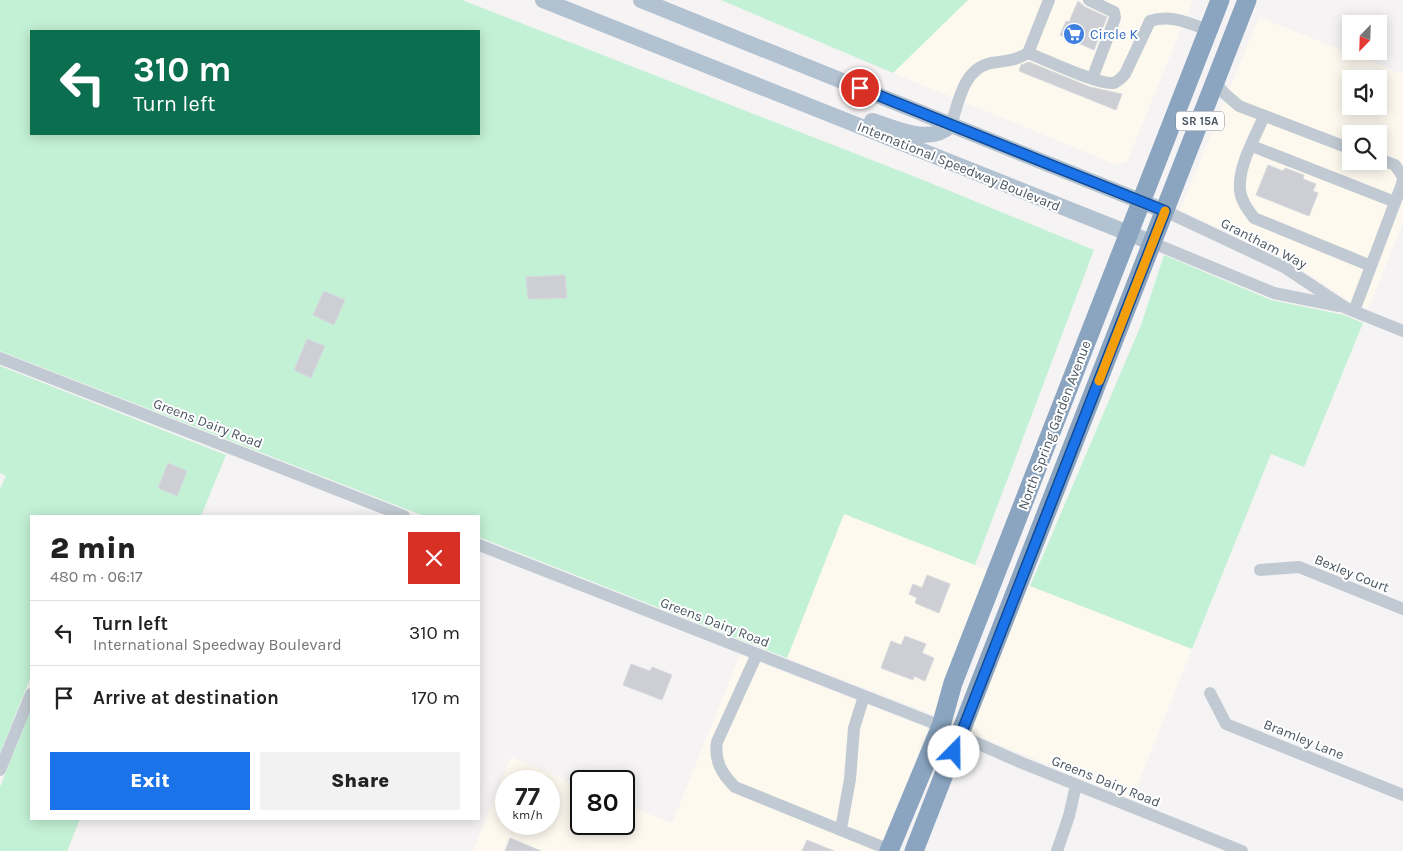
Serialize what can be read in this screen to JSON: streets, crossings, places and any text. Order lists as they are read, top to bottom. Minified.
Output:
{"streets":{"highway":["SR 15A","North Spring Garden Avenue"],"main road":["International Speedway Boulevard"],"street":["Grantham Way","Greens Dairy Road","Bexley Court","Bramley Lane"]},"crossings":[["International Speedway Boulevard","Grantham Way"],["International Speedway Boulevard","North Spring Garden Avenue"],["Grantham Way","North Spring Garden Avenue"],["Greens Dairy Road","North Spring Garden Avenue"]],"places":{"supermarket":["Circle K"]},"north":"bottom left","page":{"turn":["310 m","Turn left"],"heading":["2 min","480 m · 06:17"],"list":[{"name":"Turn left","note":"International Speedway Boulevard","value":"310 m"},{"name":"Arrive at destination","value":"170 m"}],"buttons":["Exit","Share"],"speed":"77 km/h","limit":"80"}}
